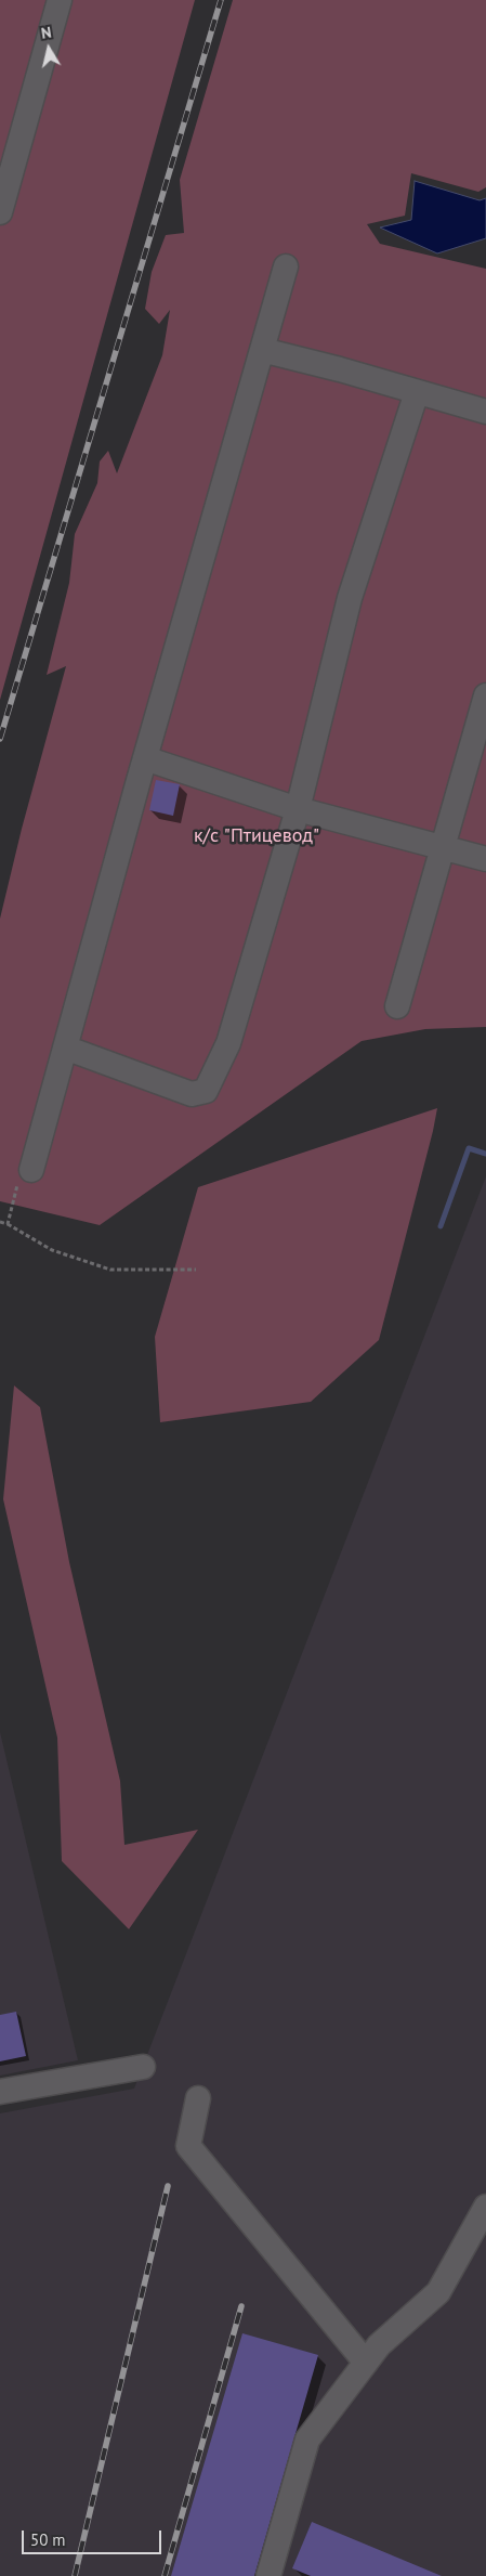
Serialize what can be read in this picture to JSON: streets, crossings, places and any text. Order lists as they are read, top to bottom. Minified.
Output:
{"parks":["к/с \"Птицевод\""],"scale_bar":"50 m","north":"top"}
